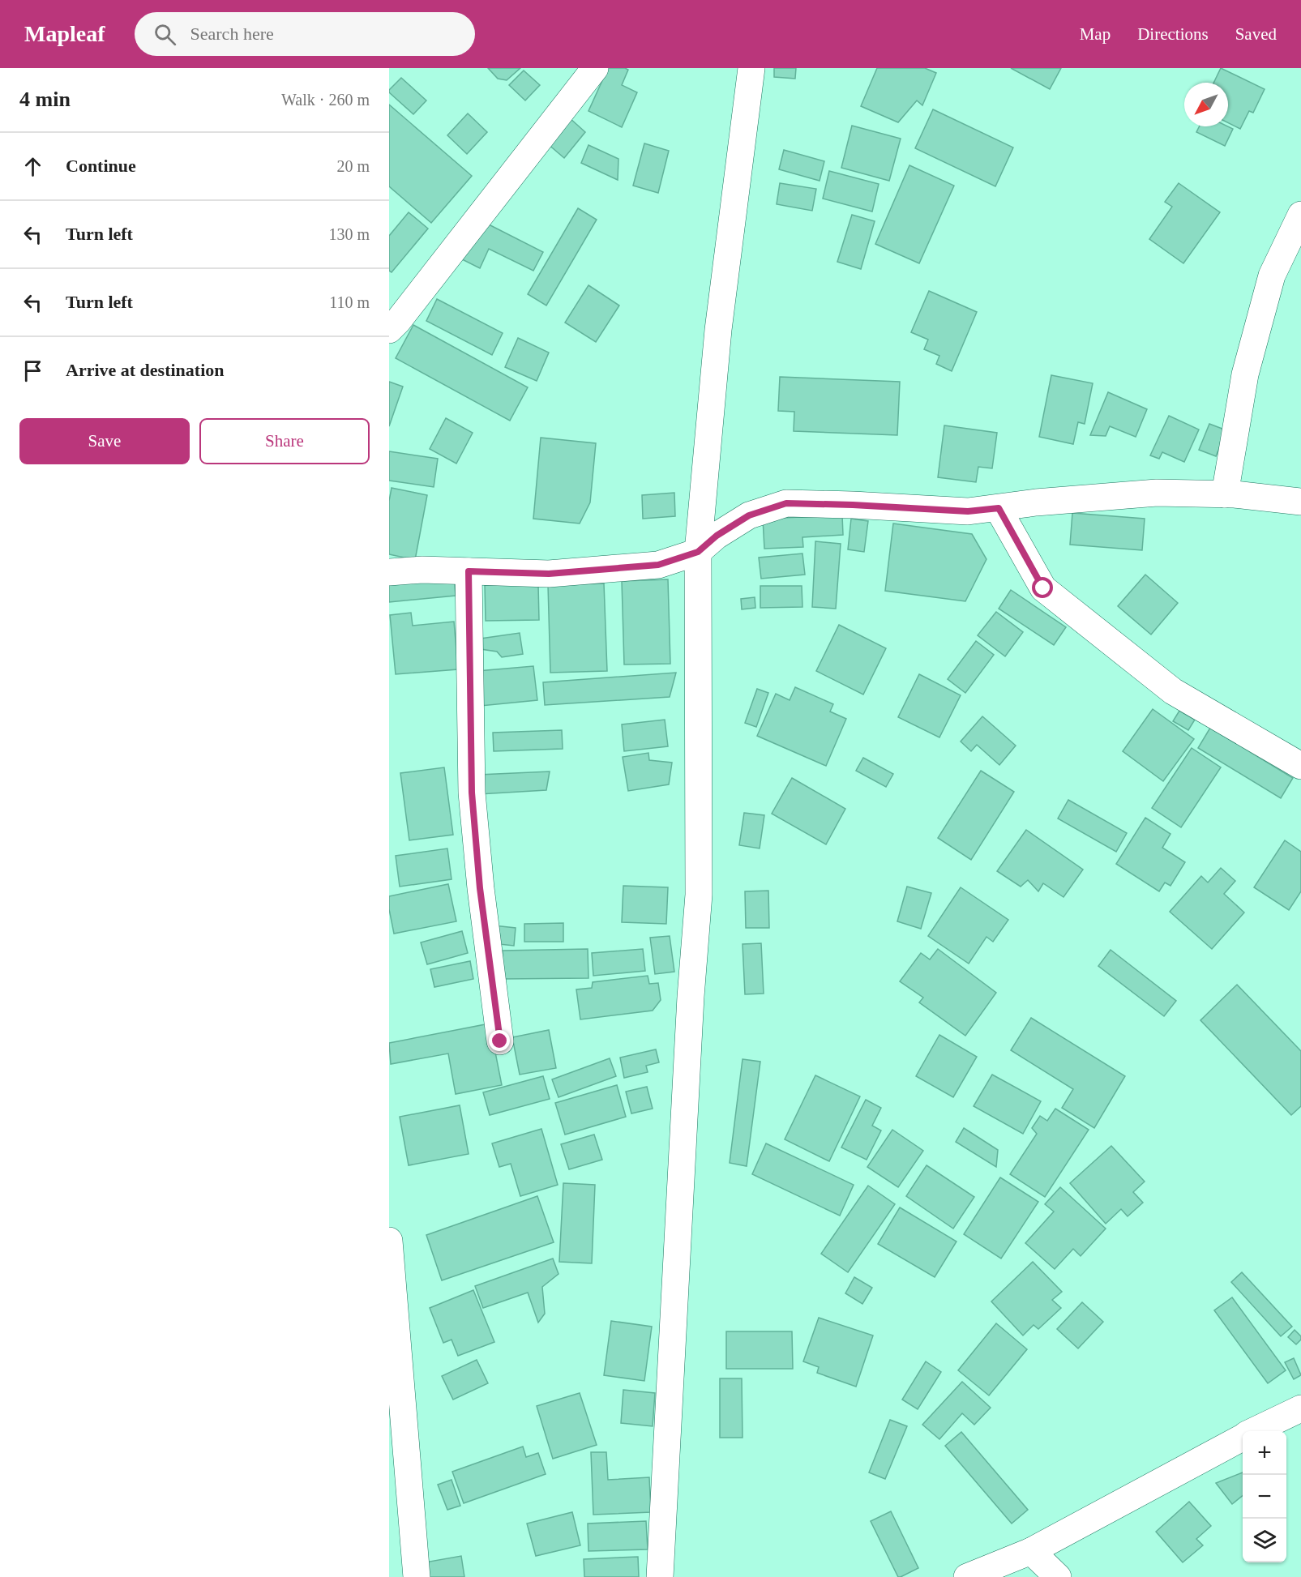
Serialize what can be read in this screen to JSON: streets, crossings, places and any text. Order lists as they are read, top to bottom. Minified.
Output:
{"north":"bottom left","page":{"header":"Mapleaf","search":"Search here","nav":["Map","Directions","Saved"],"heading":["4 min","Walk · 260 m"],"list":[["Continue","20 m"],["Turn left","130 m"],["Turn left","110 m"],"Arrive at destination"],"buttons":["Save","Share"],"map_buttons":["+","−"]}}
